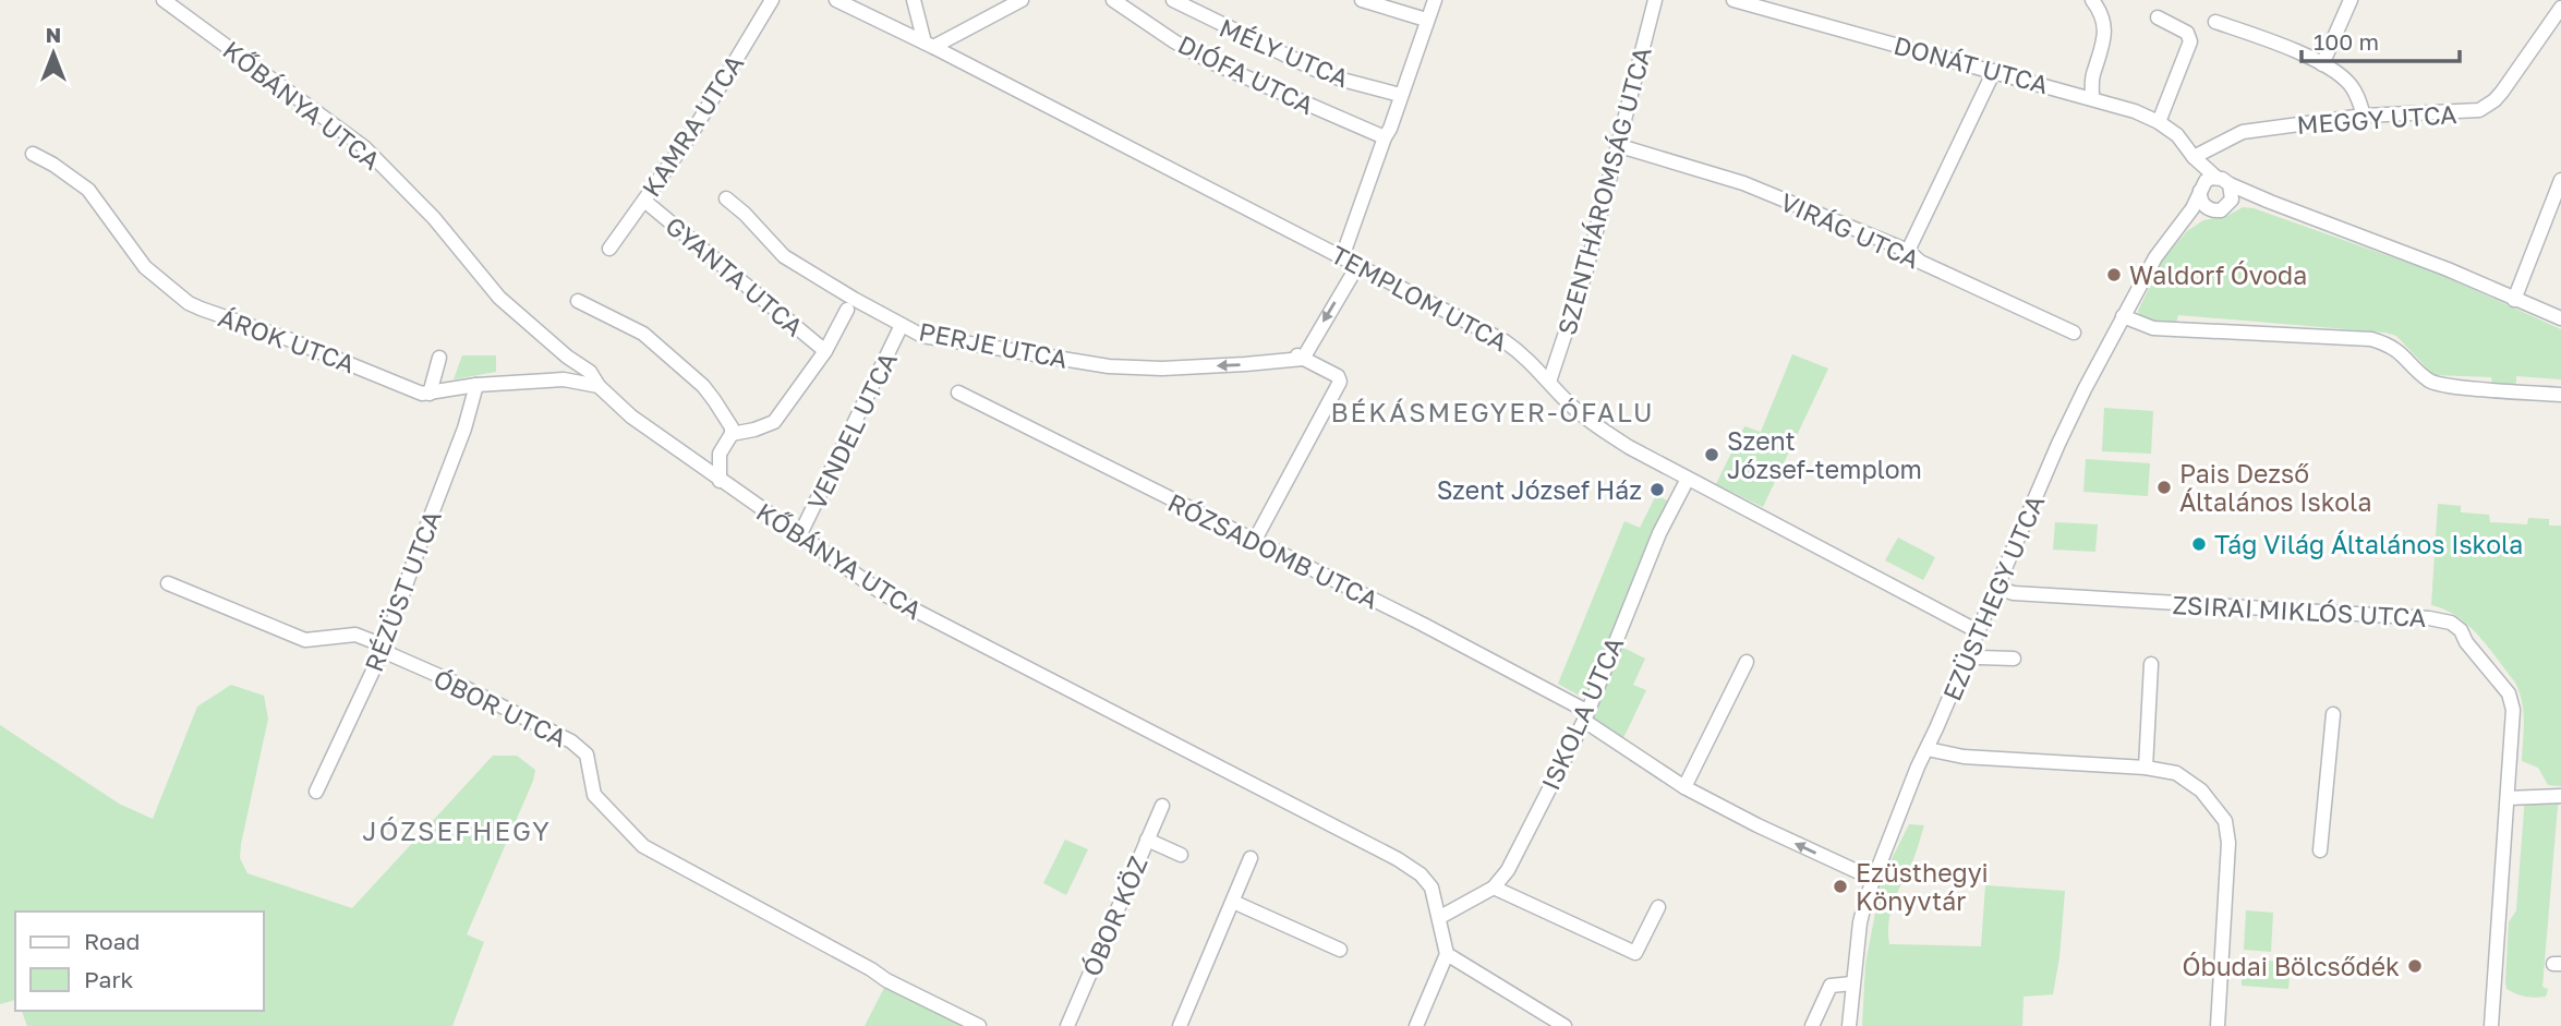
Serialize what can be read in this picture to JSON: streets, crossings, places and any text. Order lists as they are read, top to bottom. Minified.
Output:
{"streets":{"street":["MÉLY UTCA","DONÁT UTCA","DIÓFA UTCA","KŐBÁNYA UTCA","MEGGY UTCA","KAMRA UTCA","SZENTHÁROMSÁG UTCA","VIRÁG UTCA","GYANTA UTCA","TEMPLOM UTCA","ÁROK UTCA","PERJE UTCA","VENDEL UTCA","RÓZSADOMB UTCA","RÉZÜST UTCA","EZÜSTHEGY UTCA","ZSIRAI MIKLÓS UTCA","ÓBOR UTCA","ISKOLA UTCA","ÓBOR KÖZ"]},"crossings":[["DONÁT UTCA","MEGGY UTCA"],["DONÁT UTCA","EZÜSTHEGY UTCA"],["KŐBÁNYA UTCA","ÁROK UTCA"],["KŐBÁNYA UTCA","VENDEL UTCA"],["KŐBÁNYA UTCA","ISKOLA UTCA"],["KAMRA UTCA","GYANTA UTCA"],["SZENTHÁROMSÁG UTCA","VIRÁG UTCA"],["SZENTHÁROMSÁG UTCA","TEMPLOM UTCA"],["TEMPLOM UTCA","EZÜSTHEGY UTCA"],["TEMPLOM UTCA","ISKOLA UTCA"],["ÁROK UTCA","RÉZÜST UTCA"],["PERJE UTCA","VENDEL UTCA"],["RÓZSADOMB UTCA","EZÜSTHEGY UTCA"],["RÓZSADOMB UTCA","ISKOLA UTCA"],["RÉZÜST UTCA","ÓBOR UTCA"],["EZÜSTHEGY UTCA","ZSIRAI MIKLÓS UTCA"]],"one_way":["PERJE UTCA"],"districts":["BÉKÁSMEGYER-ÓFALU","JÓZSEFHEGY"],"places":["Waldorf Óvoda","Szent József-templom","Pais Dezső Általános Iskola","Szent József Ház","Tág Világ Általános Iskola","Ezüsthegyi Könyvtár","Óbudai Bölcsődék"],"legend":["Road","Park"],"scale_bar":"100 m","north":"top"}
